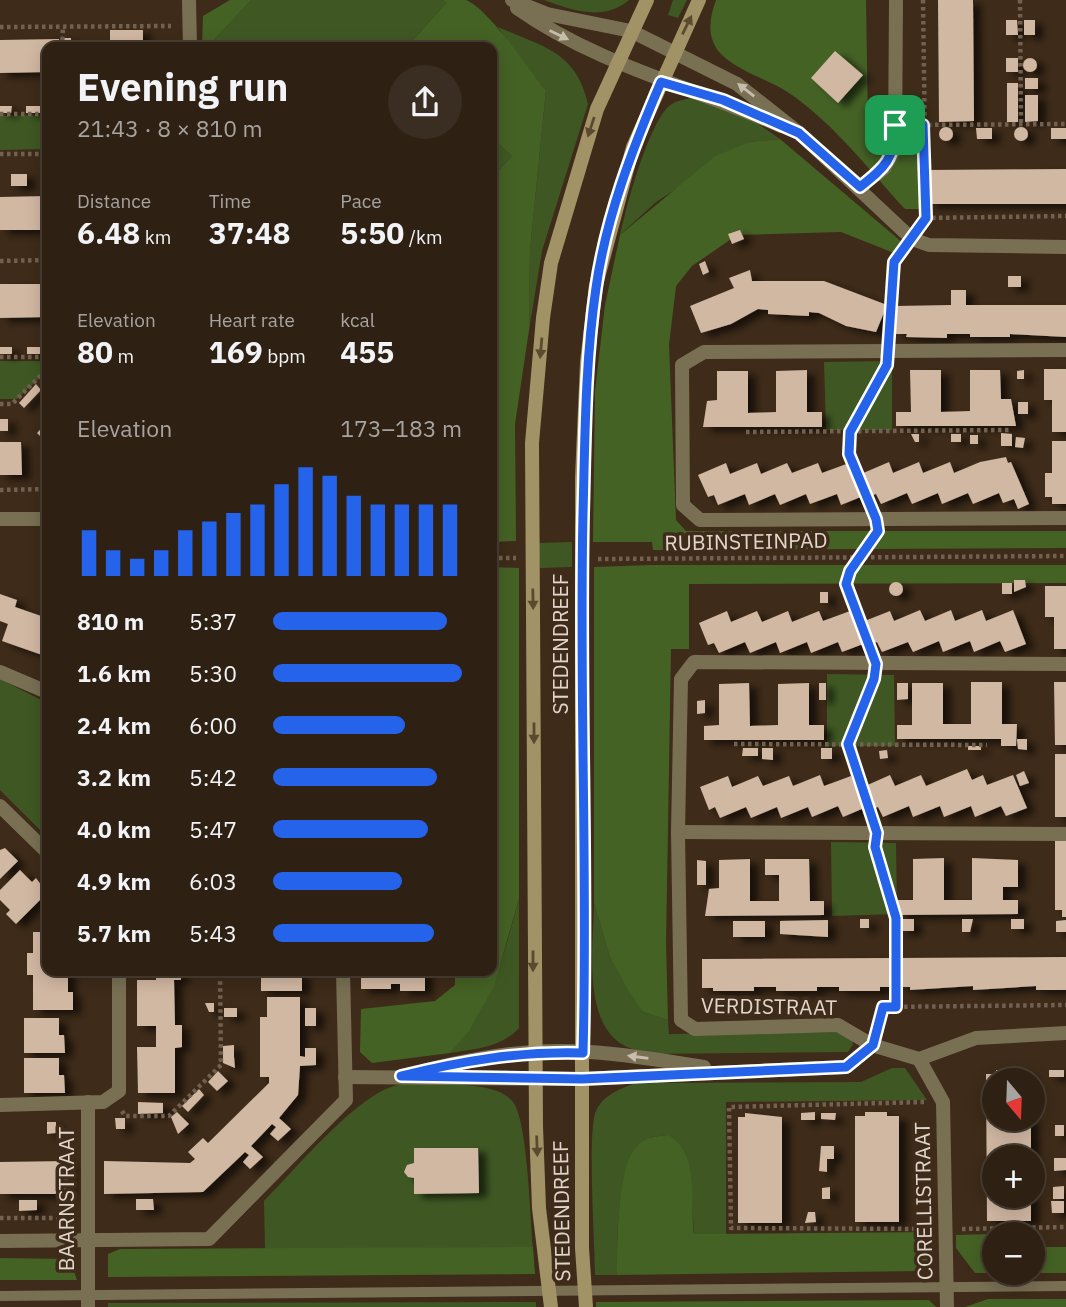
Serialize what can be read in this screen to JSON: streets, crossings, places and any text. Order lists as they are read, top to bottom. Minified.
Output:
{"streets":{"main road":["STEDENDREEF"],"street":["VERDISTRAAT","BAARNSTRAAT","CORELLISTRAAT"],"path":["RUBINSTEINPAD"]},"north":"bottom","page":{"heading":["Evening run","21:43 · 8 × 810 m"],"stats":[["Distance","6.48 km"],["Time","37:48"],["Pace","5:50 /km"],["Elevation","80 m"],["Heart rate","169 bpm"],["kcal","455"]],"chart":["Elevation","173–183 m"],"list":[{"name":"810 m","note":"5:37"},{"name":"1.6 km","note":"5:30"},{"name":"2.4 km","note":"6:00"},{"name":"3.2 km","note":"5:42"},{"name":"4.0 km","note":"5:47"},{"name":"4.9 km","note":"6:03"},{"name":"5.7 km","note":"5:43"}],"map_buttons":["+","−"]}}
